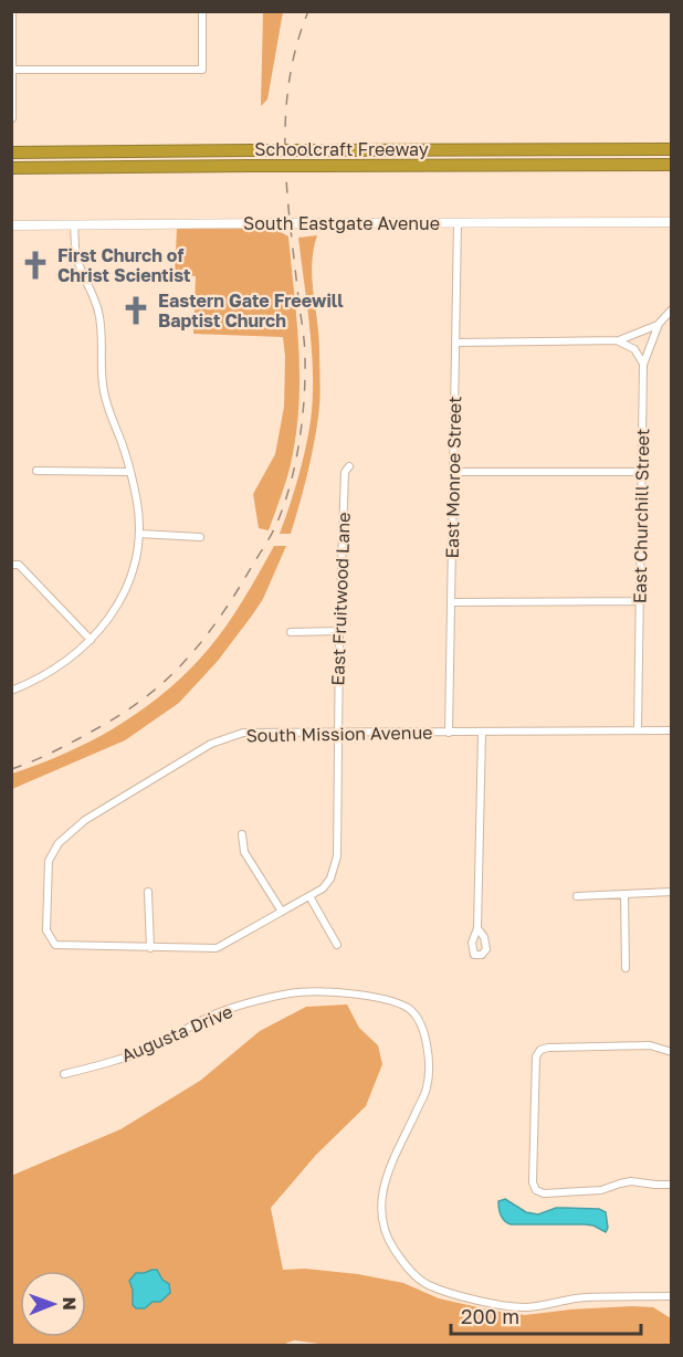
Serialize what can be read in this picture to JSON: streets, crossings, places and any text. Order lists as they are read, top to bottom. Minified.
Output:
{"streets":{"highway":["Schoolcraft Freeway"],"street":["South Eastgate Avenue","East Monroe Street","East Churchill Street","East Fruitwood Lane","South Mission Avenue","Augusta Drive"]},"crossings":[["South Eastgate Avenue","East Monroe Street"],["East Monroe Street","South Mission Avenue"],["East Churchill Street","South Mission Avenue"],["East Fruitwood Lane","South Mission Avenue"]],"places":{"church":["First Church of Christ Scientist","Eastern Gate Freewill Baptist Church"]},"scale_bar":"200 m","north":"right"}
